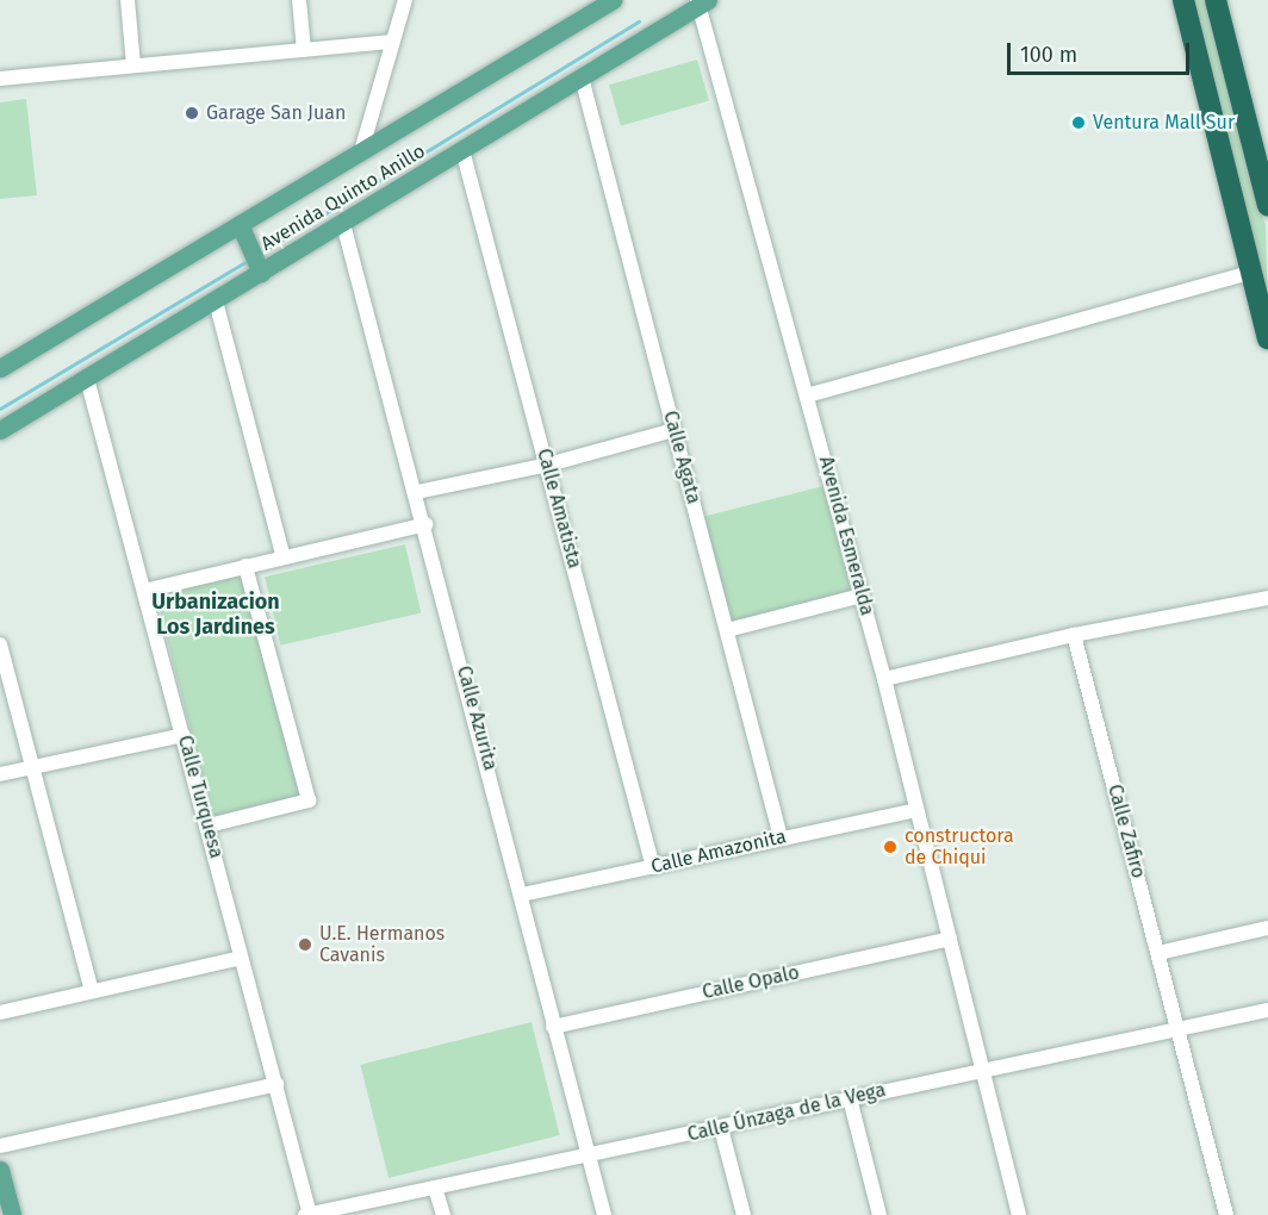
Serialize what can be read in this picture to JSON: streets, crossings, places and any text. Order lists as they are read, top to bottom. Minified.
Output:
{"streets":{"main road":["Avenida Quinto Anillo"],"street":["Calle Agata","Calle Amatista","Avenida Esmeralda","Calle Azurita","Calle Turquesa","Calle Zafiro","Calle Amazonita","Calle Opalo","Calle Únzaga de la Vega"]},"crossings":[["Avenida Quinto Anillo","Calle Agata"],["Avenida Quinto Anillo","Calle Amatista"],["Avenida Quinto Anillo","Avenida Esmeralda"],["Avenida Quinto Anillo","Calle Azurita"],["Avenida Quinto Anillo","Calle Turquesa"],["Calle Agata","Calle Amazonita"],["Calle Amatista","Calle Amazonita"],["Avenida Esmeralda","Calle Amazonita"],["Avenida Esmeralda","Calle Opalo"],["Avenida Esmeralda","Calle Únzaga de la Vega"],["Calle Azurita","Calle Amazonita"],["Calle Azurita","Calle Opalo"],["Calle Azurita","Calle Únzaga de la Vega"],["Calle Turquesa","Calle Únzaga de la Vega"],["Calle Zafiro","Calle Únzaga de la Vega"]],"districts":["Urbanizacion Los Jardines"],"places":["Garage San Juan","Ventura Mall Sur","constructora de Chiqui","U.E. Hermanos Cavanis"],"scale_bar":"100 m"}
